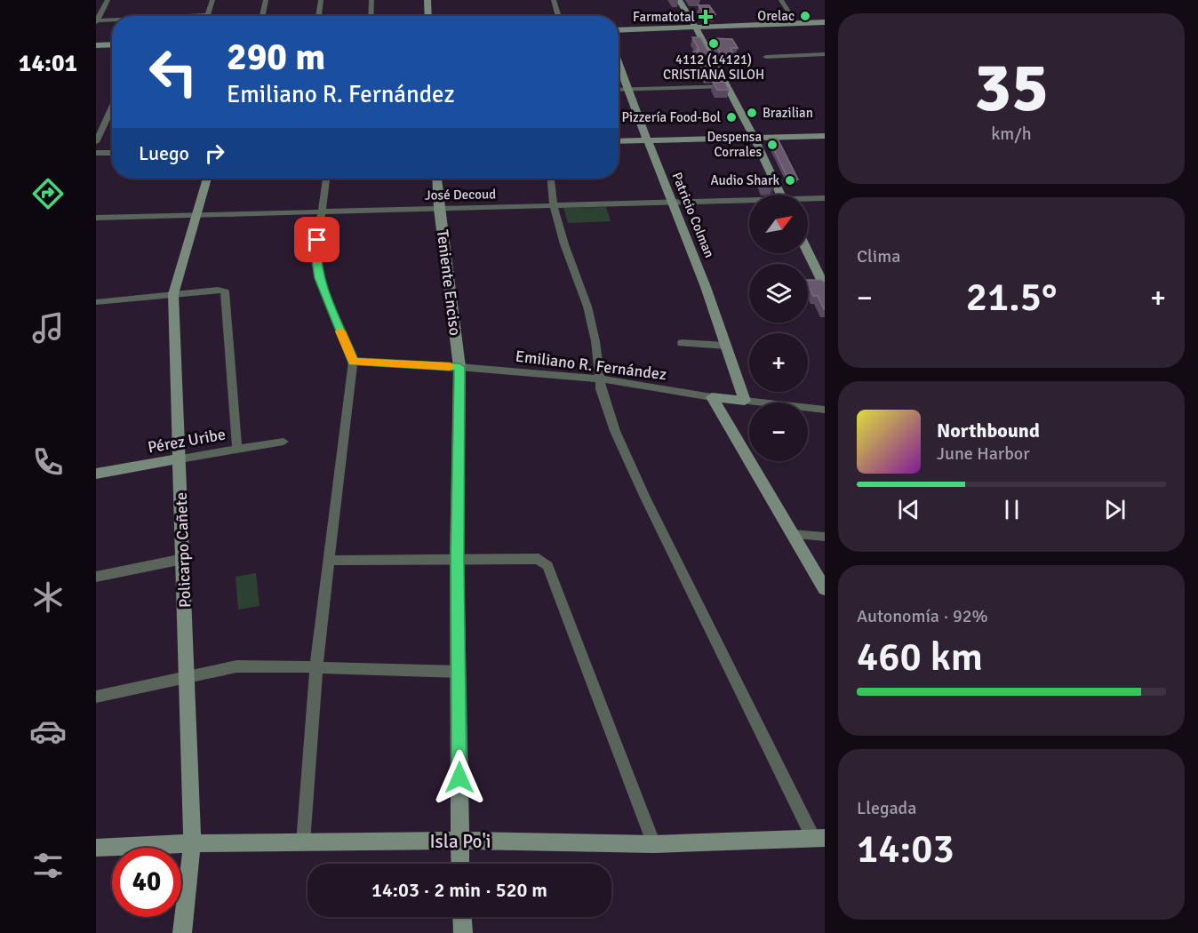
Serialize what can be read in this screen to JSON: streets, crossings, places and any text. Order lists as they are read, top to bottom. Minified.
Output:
{"streets":{"street":["José Decoud","Patricio Colman","Teniente Enciso","Emiliano R. Fernández","Pérez Uribe","Policarpo Cañete","Isla Po'i"]},"crossings":[["José Decoud","Patricio Colman"],["José Decoud","Teniente Enciso"],["José Decoud","Policarpo Cañete"],["Patricio Colman","Emiliano R. Fernández"],["Teniente Enciso","Emiliano R. Fernández"],["Teniente Enciso","Isla Po'i"],["Pérez Uribe","Policarpo Cañete"],["Policarpo Cañete","Isla Po'i"]],"places":{"other":["Orelac","4112 (14121) CRISTIANA SILOH","Brazilian","Pizzería Food-Bol","Despensa Corrales","Audio Shark"],"health":["Farmatotal"]},"north":"top right","page":{"tabs":"14:01","tile":[["35","km/h"],"Clima",["Autonomía · 92%","460 km"],["Llegada","14:03"]],"turn":["290 m","Emiliano R. Fernández"],"then":"Luego","map_buttons":["+","−"],"heat":["−","21.5°","+"],"song":["Northbound","June Harbor"],"limit":"40","trip":"14:03 · 2 min · 520 m"}}
